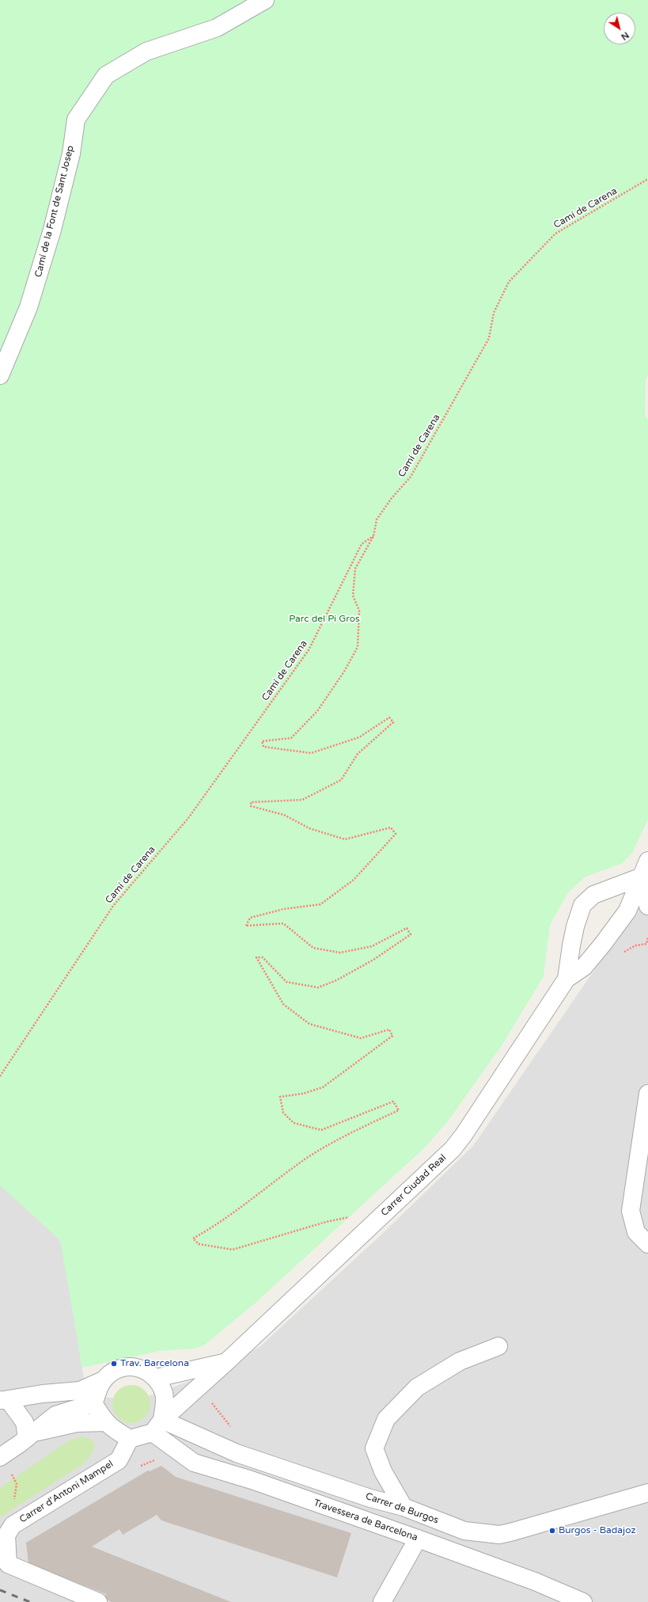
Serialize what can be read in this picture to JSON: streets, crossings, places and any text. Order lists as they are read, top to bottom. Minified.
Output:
{"streets":{"street":["Camí de la Font de Sant Josep","Carrer Ciudad Real","Carrer d'Antoni Mampel","Carrer de Burgos","Travessera de Barcelona"],"path":["Camí de Carena"]},"crossings":[["Carrer Ciudad Real","Carrer d'Antoni Mampel"],["Carrer Ciudad Real","Carrer de Burgos"],["Carrer Ciudad Real","Travessera de Barcelona"],["Carrer d'Antoni Mampel","Carrer de Burgos"],["Carrer d'Antoni Mampel","Travessera de Barcelona"],["Carrer de Burgos","Travessera de Barcelona"]],"parks":["Parc del Pi Gros"],"places":["Trav. Barcelona","Burgos - Badajoz"],"north":"bottom right"}
